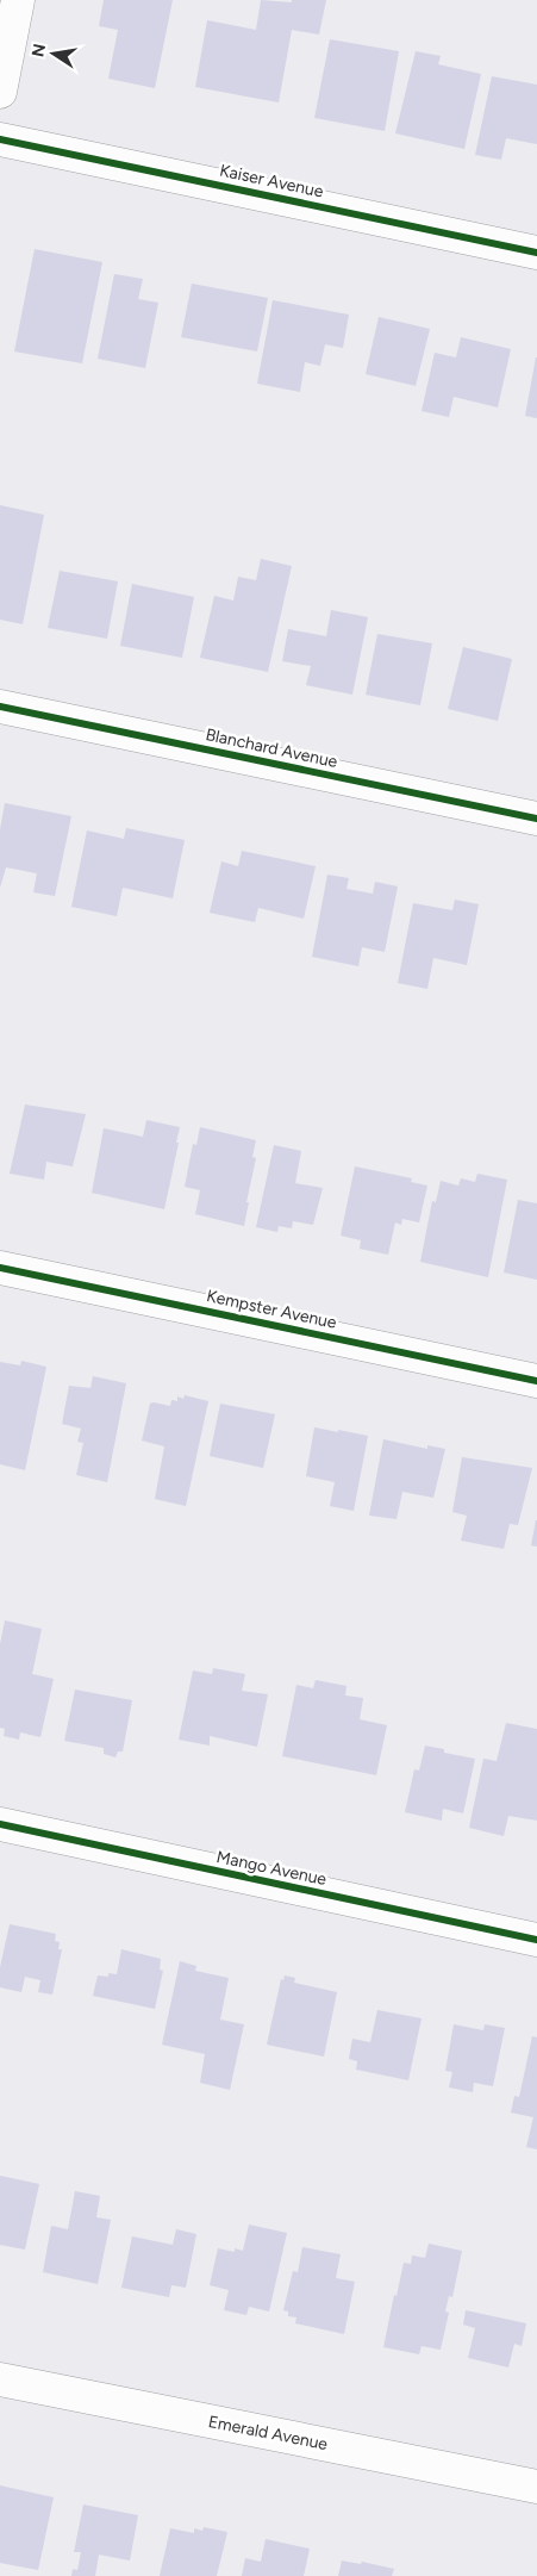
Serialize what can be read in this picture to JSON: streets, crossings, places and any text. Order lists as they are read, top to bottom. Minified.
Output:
{"streets":{"street":["Kaiser Avenue","Blanchard Avenue","Kempster Avenue","Mango Avenue","Emerald Avenue"]},"north":"left"}
